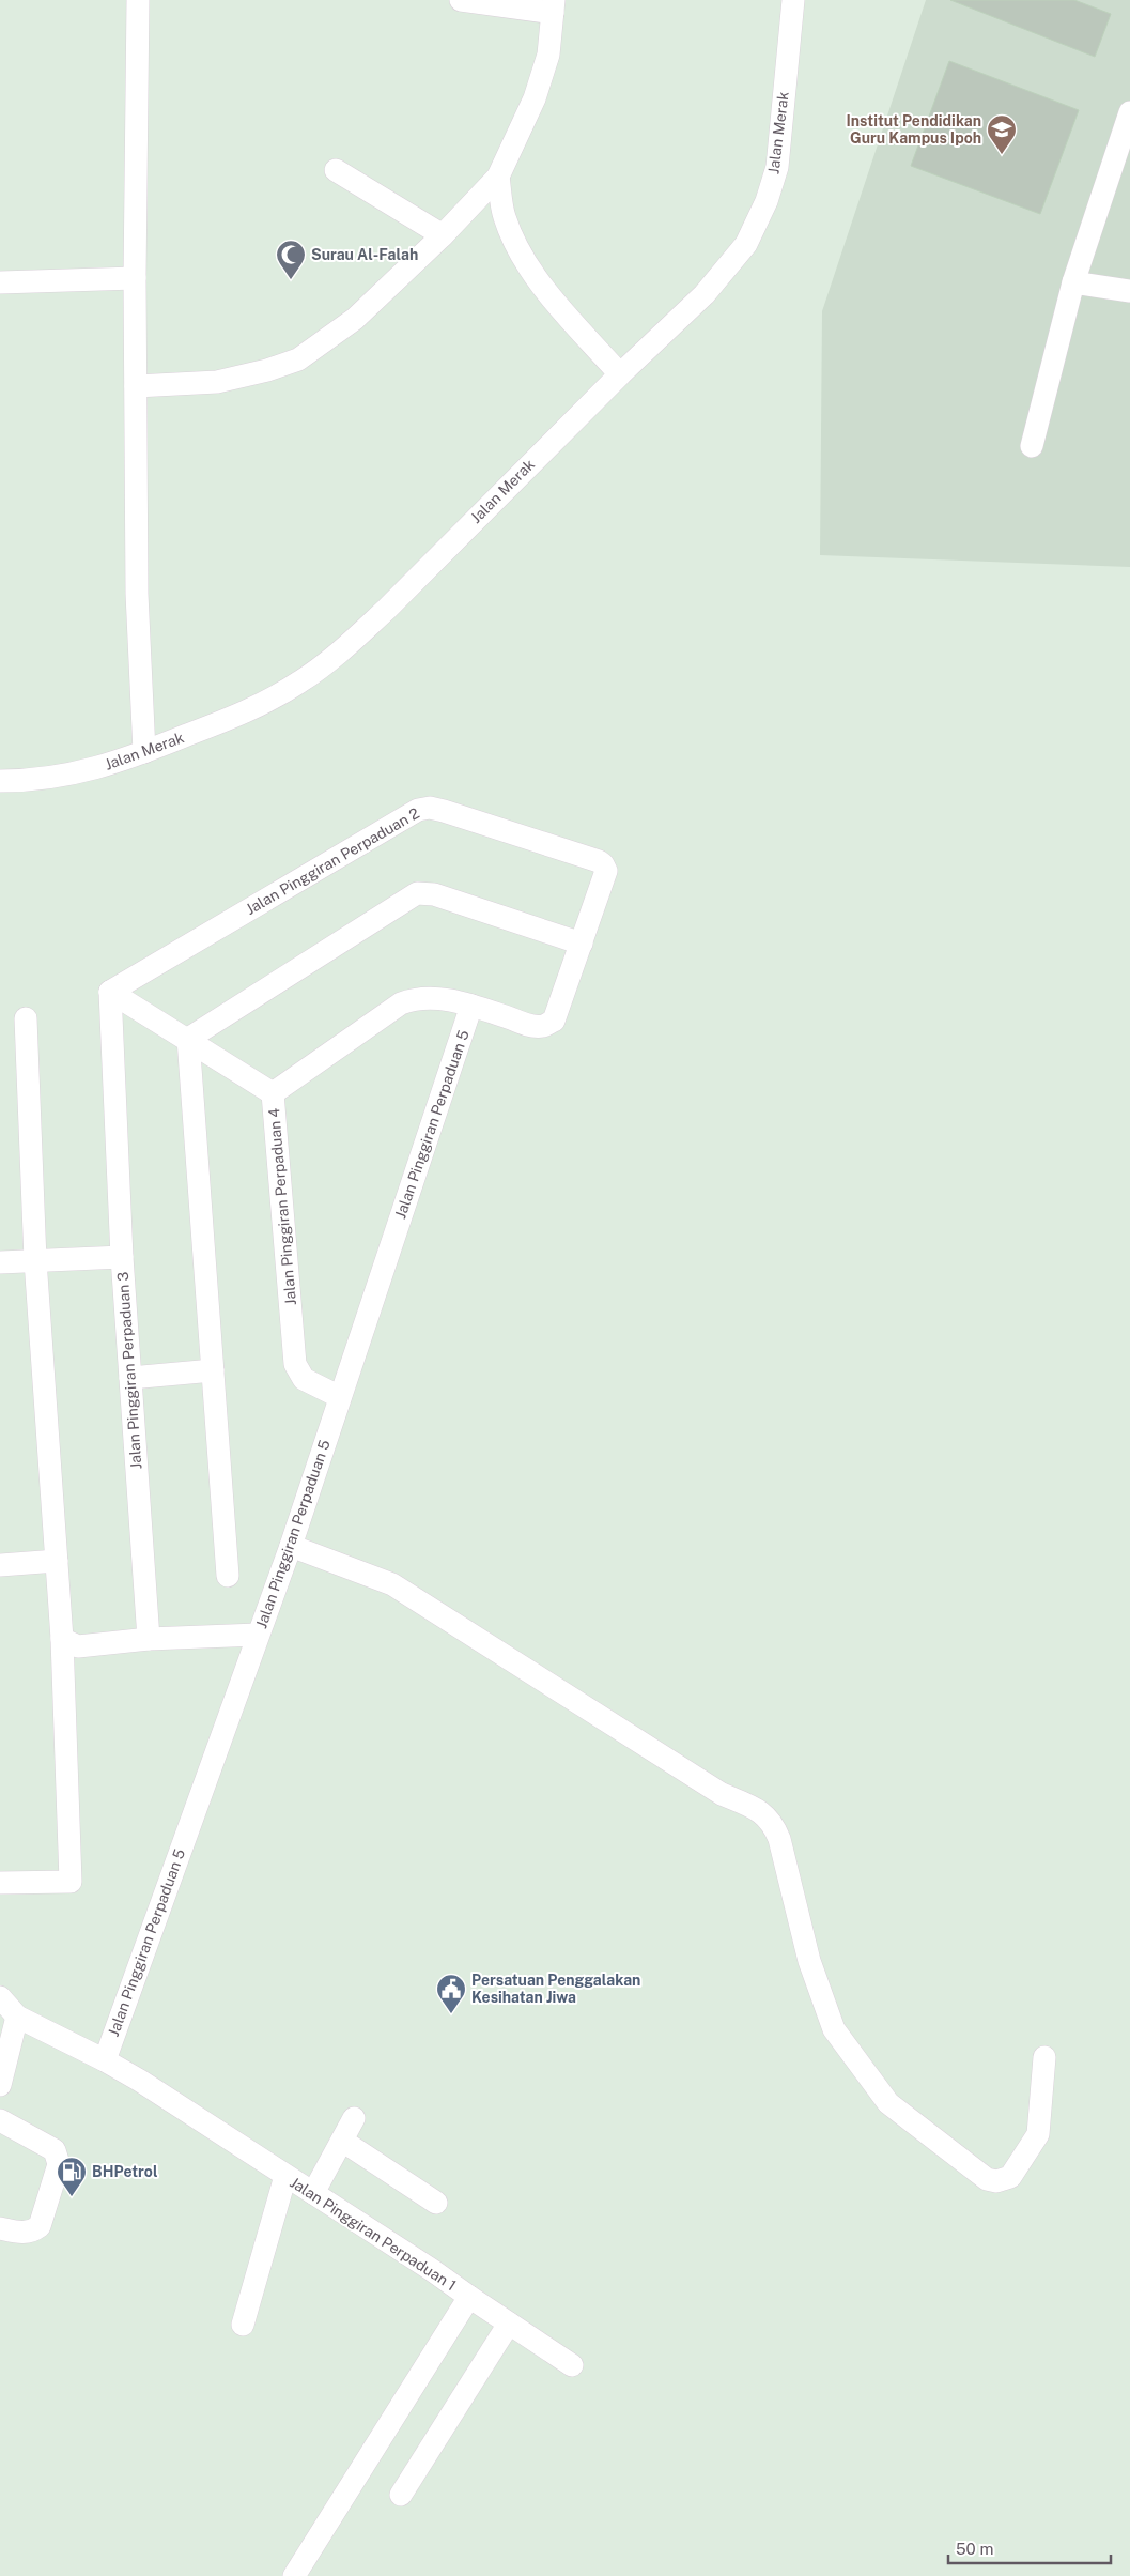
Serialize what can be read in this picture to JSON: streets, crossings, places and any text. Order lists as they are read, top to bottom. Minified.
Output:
{"streets":{"street":["Jalan Merak","Jalan Pinggiran Perpaduan 2","Jalan Pinggiran Perpaduan 5","Jalan Pinggiran Perpaduan 4","Jalan Pinggiran Perpaduan 3","Jalan Pinggiran Perpaduan 1"]},"crossings":[["Jalan Pinggiran Perpaduan 2","Jalan Pinggiran Perpaduan 5"],["Jalan Pinggiran Perpaduan 2","Jalan Pinggiran Perpaduan 4"],["Jalan Pinggiran Perpaduan 2","Jalan Pinggiran Perpaduan 3"],["Jalan Pinggiran Perpaduan 5","Jalan Pinggiran Perpaduan 4"],["Jalan Pinggiran Perpaduan 5","Jalan Pinggiran Perpaduan 1"]],"places":{"school or university":["Institut Pendidikan Guru Kampus Ipoh"],"mosque":["Surau Al-Falah"],"public building":["Persatuan Penggalakan Kesihatan Jiwa"],"fuel station":["BHPetrol"]},"scale_bar":"50 m"}
